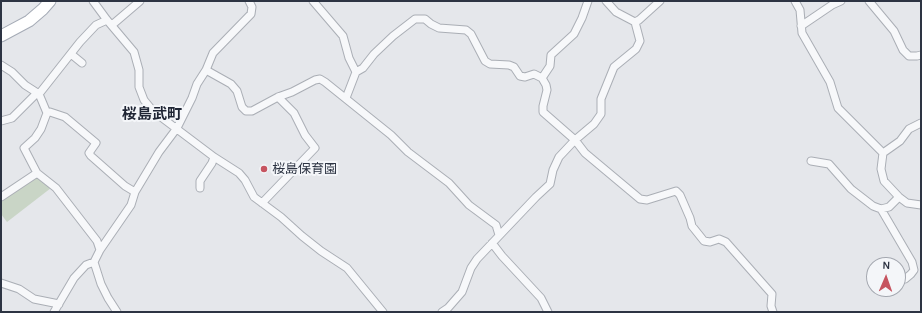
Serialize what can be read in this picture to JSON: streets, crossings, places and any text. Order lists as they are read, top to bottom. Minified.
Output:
{"districts":["桜島武町"],"places":["桜島保育園"],"north":"top"}
